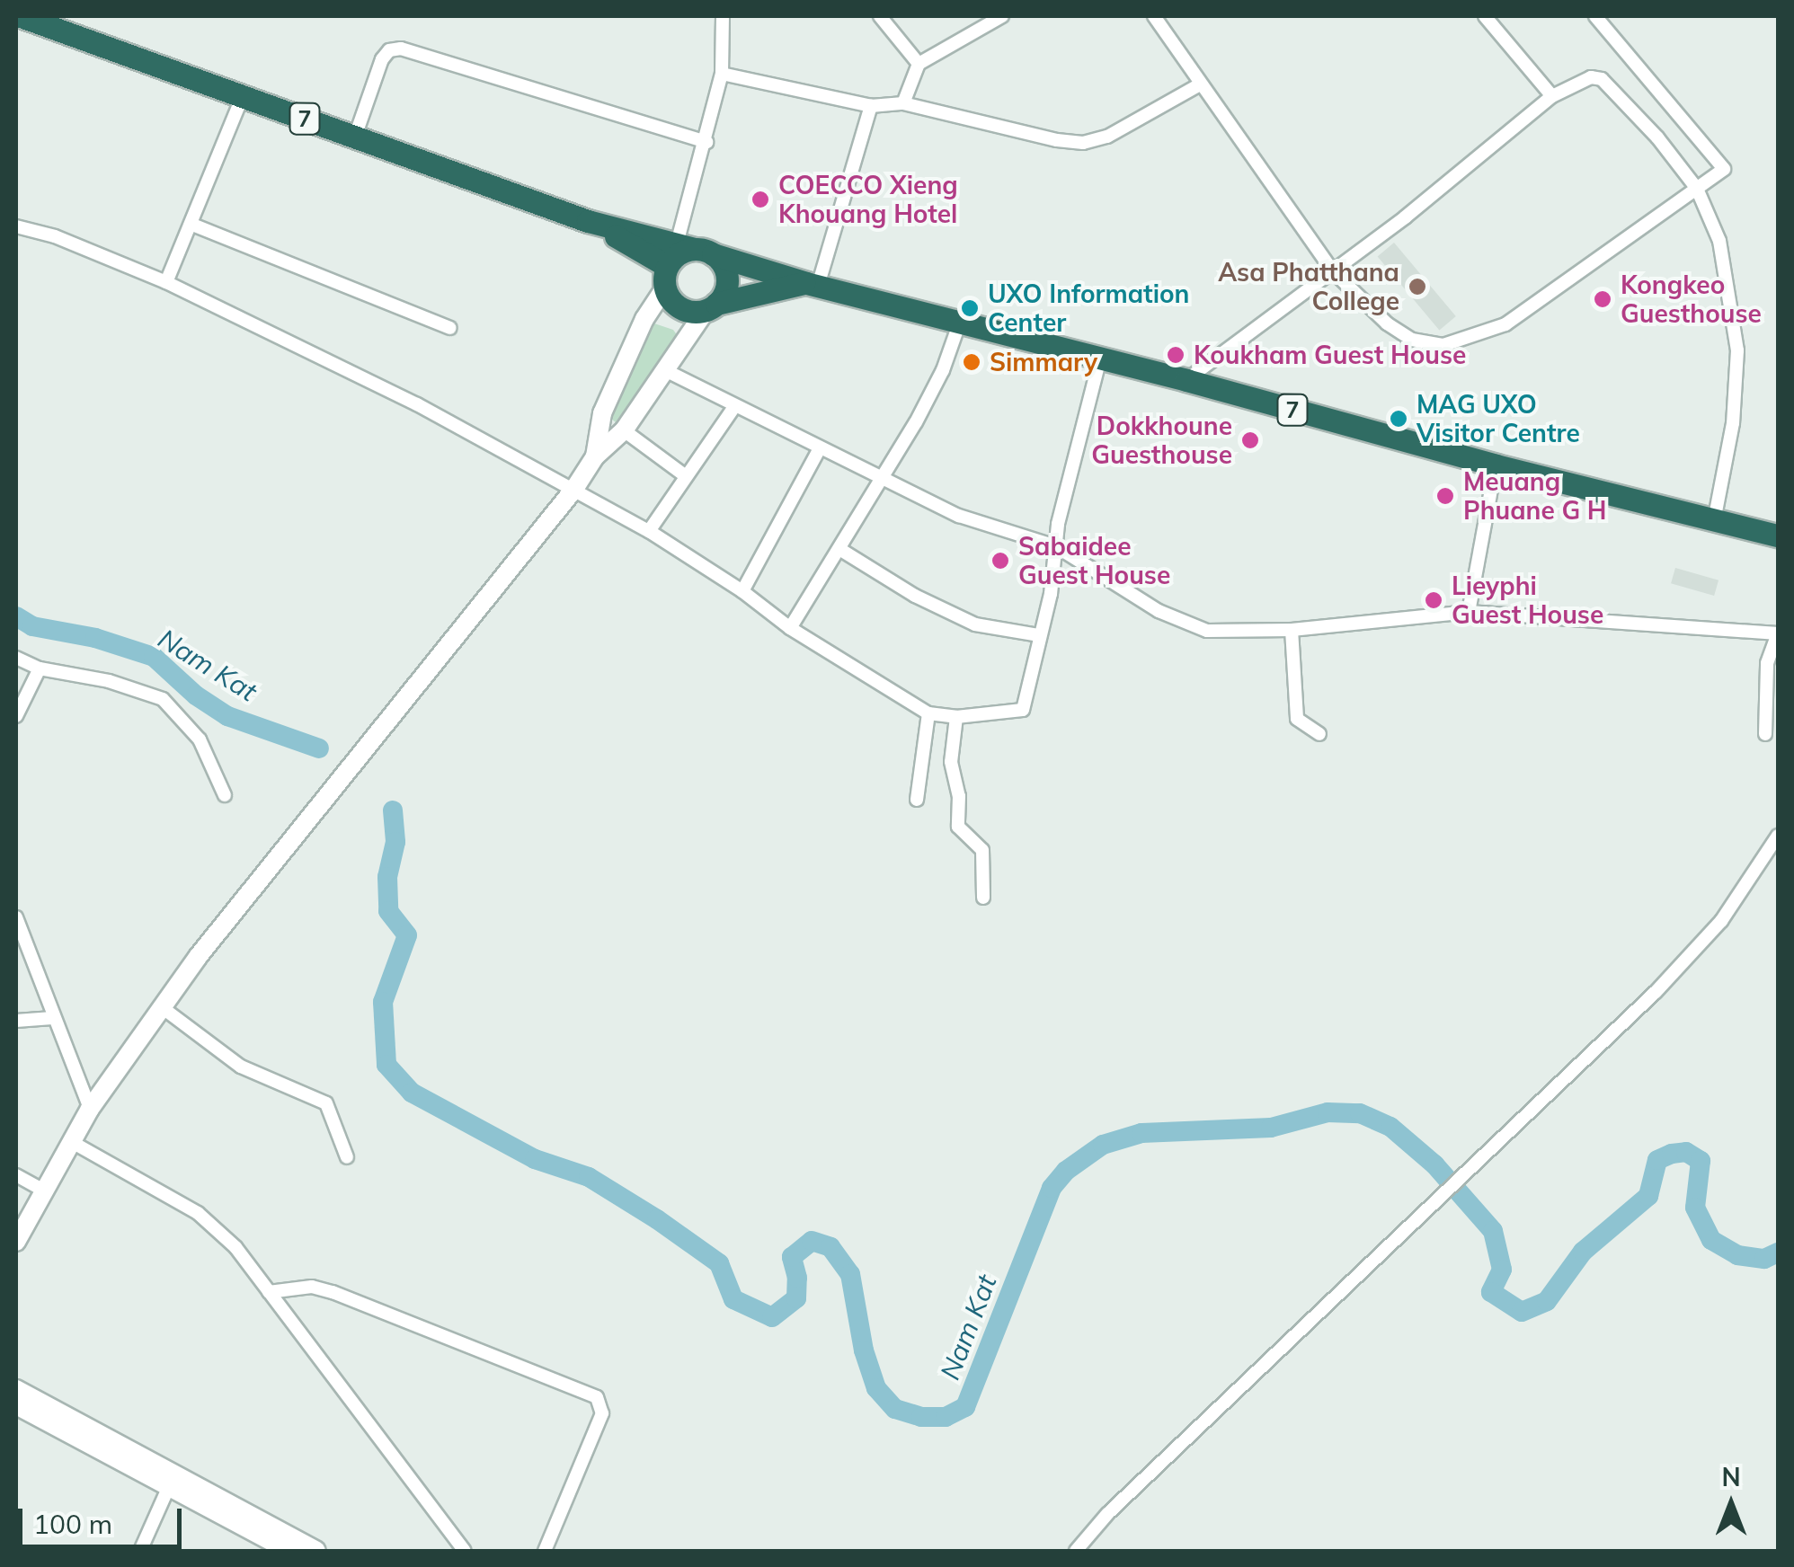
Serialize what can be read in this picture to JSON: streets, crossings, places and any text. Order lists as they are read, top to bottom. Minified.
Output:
{"streets":{"highway":["7"]},"water":["Nam Kat"],"places":["COECCO Xieng Khouang Hotel","Asa Phatthana College","Kongkeo Guesthouse","UXO Information Center","Koukham Guest House","Simmary","MAG UXO Visitor Centre","Dokkhoune Guesthouse","Meuang Phuane G H","Sabaidee Guest House","Lieyphi Guest House"],"scale_bar":"100 m","north":"top"}
